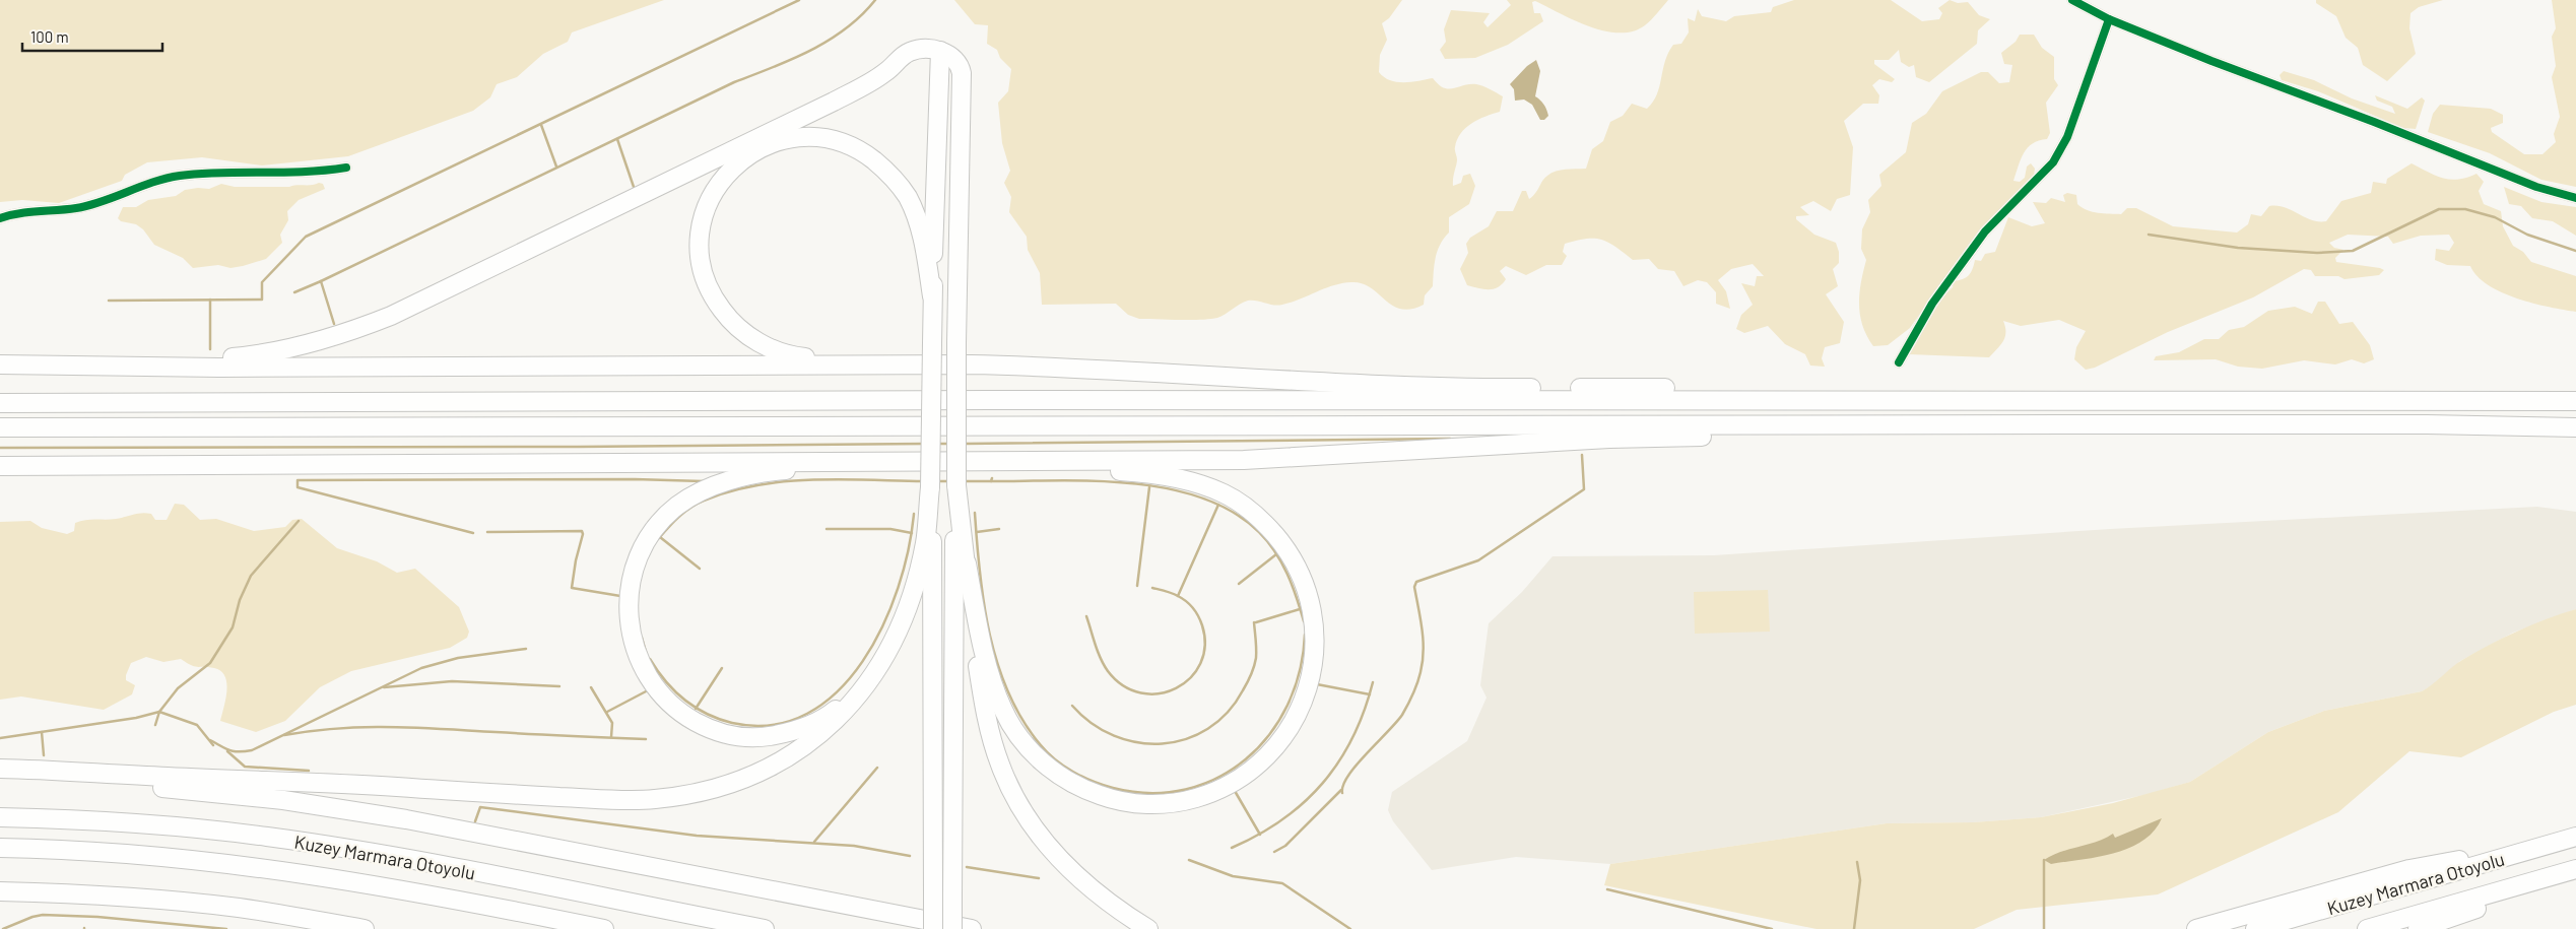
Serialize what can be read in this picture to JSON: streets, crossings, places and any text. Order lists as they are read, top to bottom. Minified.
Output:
{"streets":{"highway":["Kuzey Marmara Otoyolu"]},"scale_bar":"100 m"}
